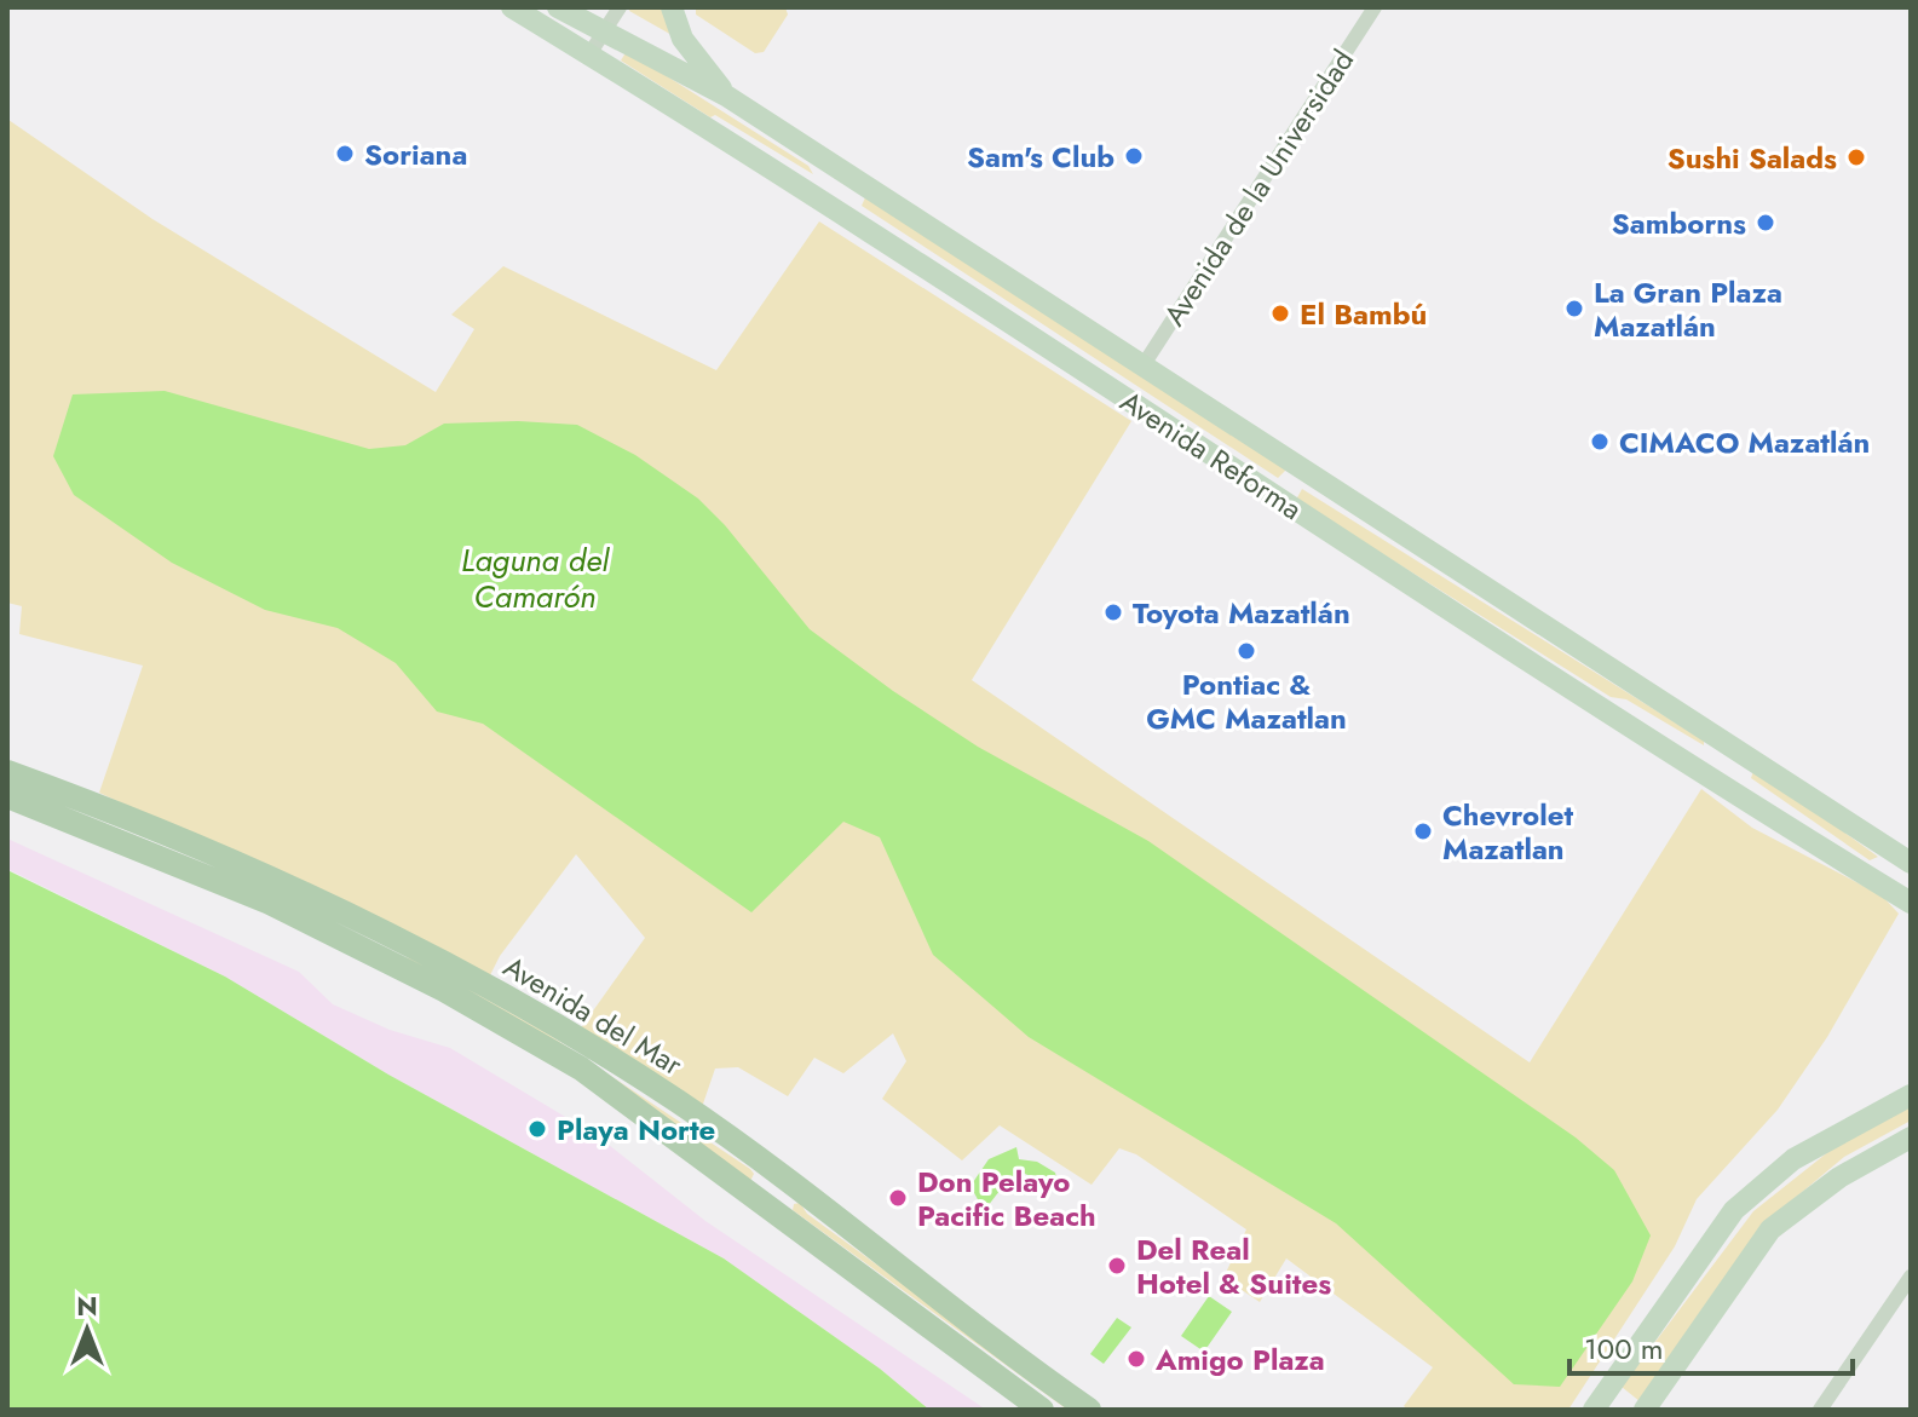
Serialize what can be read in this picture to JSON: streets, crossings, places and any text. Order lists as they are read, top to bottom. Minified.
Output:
{"streets":{"main road":["Avenida Reforma","Avenida del Mar"],"street":["Avenida de la Universidad"]},"crossings":[["Avenida de la Universidad","Avenida Reforma"]],"water":["Laguna del Camarón"],"places":["Soriana","Sam's Club","Sushi Salads","Samborns","La Gran Plaza Mazatlán","El Bambú","CIMACO Mazatlán","Toyota Mazatlán","Pontiac & GMC Mazatlan","Chevrolet Mazatlan","Playa Norte","Don Pelayo Pacific Beach","Del Real Hotel & Suites","Amigo Plaza"],"scale_bar":"100 m","north":"top"}
